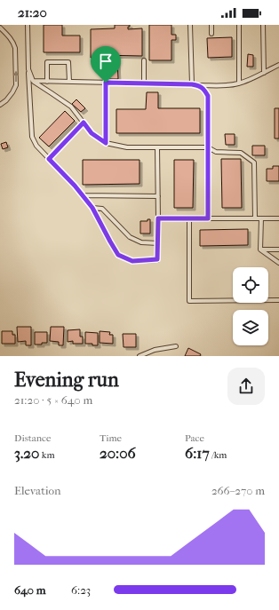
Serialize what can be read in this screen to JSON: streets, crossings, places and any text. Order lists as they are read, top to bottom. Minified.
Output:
{"page":{"status":"21:20","heading":["Evening run","21:20 · 5 × 640 m"],"stats":[["Distance","3.20 km"],["Time","20:06"],["Pace","6:17 /km"]],"chart":["Elevation","266–270 m"],"list":[{"name":"640 m","note":"6:23"}]}}
